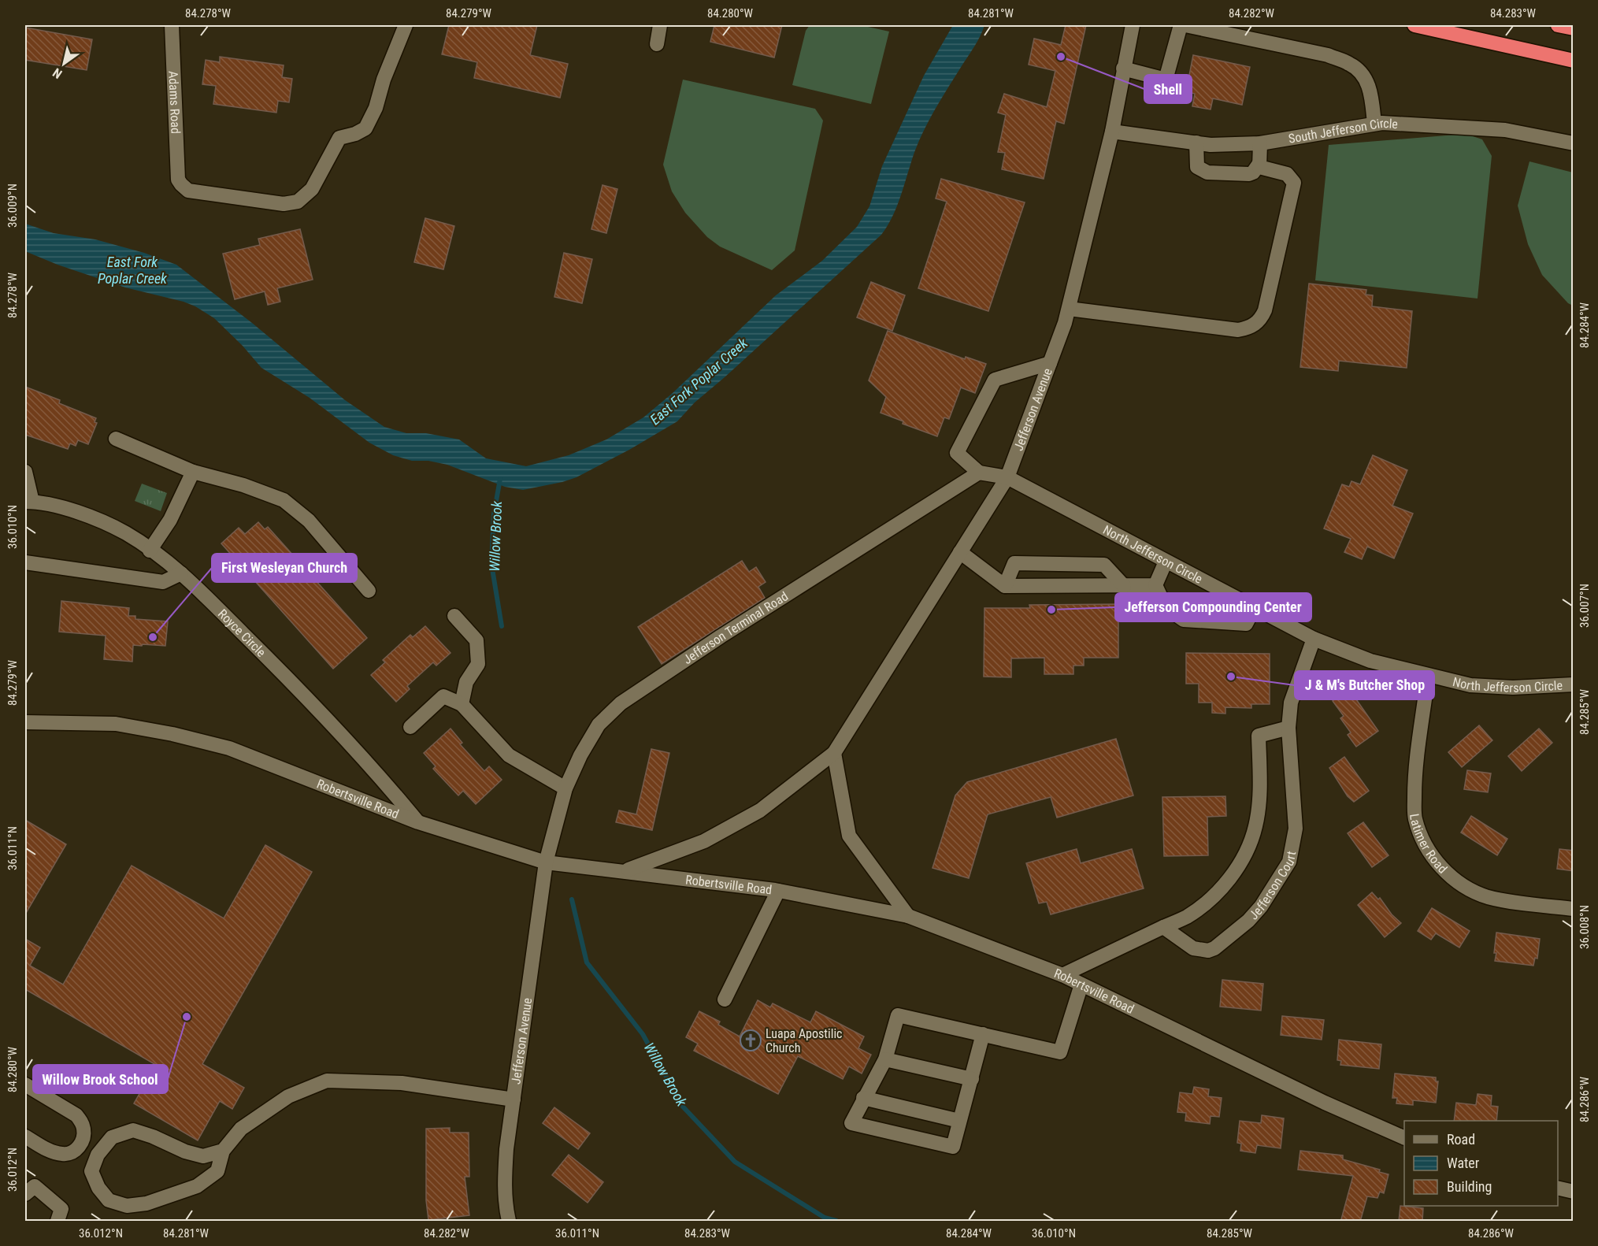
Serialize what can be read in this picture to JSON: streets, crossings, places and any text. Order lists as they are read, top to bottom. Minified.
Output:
{"streets":{"street":["Adams Road","South Jefferson Circle","Jefferson Avenue","North Jefferson Circle","Jefferson Terminal Road","Royce Circle","Robertsville Road","Latimer Road","Jefferson Court"]},"crossings":[["South Jefferson Circle","Jefferson Avenue"],["Jefferson Avenue","North Jefferson Circle"],["Jefferson Avenue","Jefferson Terminal Road"],["Jefferson Avenue","Robertsville Road"],["North Jefferson Circle","Latimer Road"],["North Jefferson Circle","Jefferson Court"],["Jefferson Terminal Road","Robertsville Road"],["Royce Circle","Robertsville Road"]],"water":["East Fork Poplar Creek","Willow Brook"],"places":{"other":["Shell","Jefferson Compounding Center","First Wesleyan Church","J & M's Butcher Shop","Willow Brook School"],"church":["Luapa Apostilic Church"]},"legend":["Road","Water","Building"],"north":"bottom left","coordinates":["84.278°W","84.279°W","84.280°W","84.281°W","84.282°W","84.283°W","36.009°N","84.284°W","36.010°N","36.007°N","84.285°W","36.011°N","36.008°N","84.286°W","36.012°N"]}
